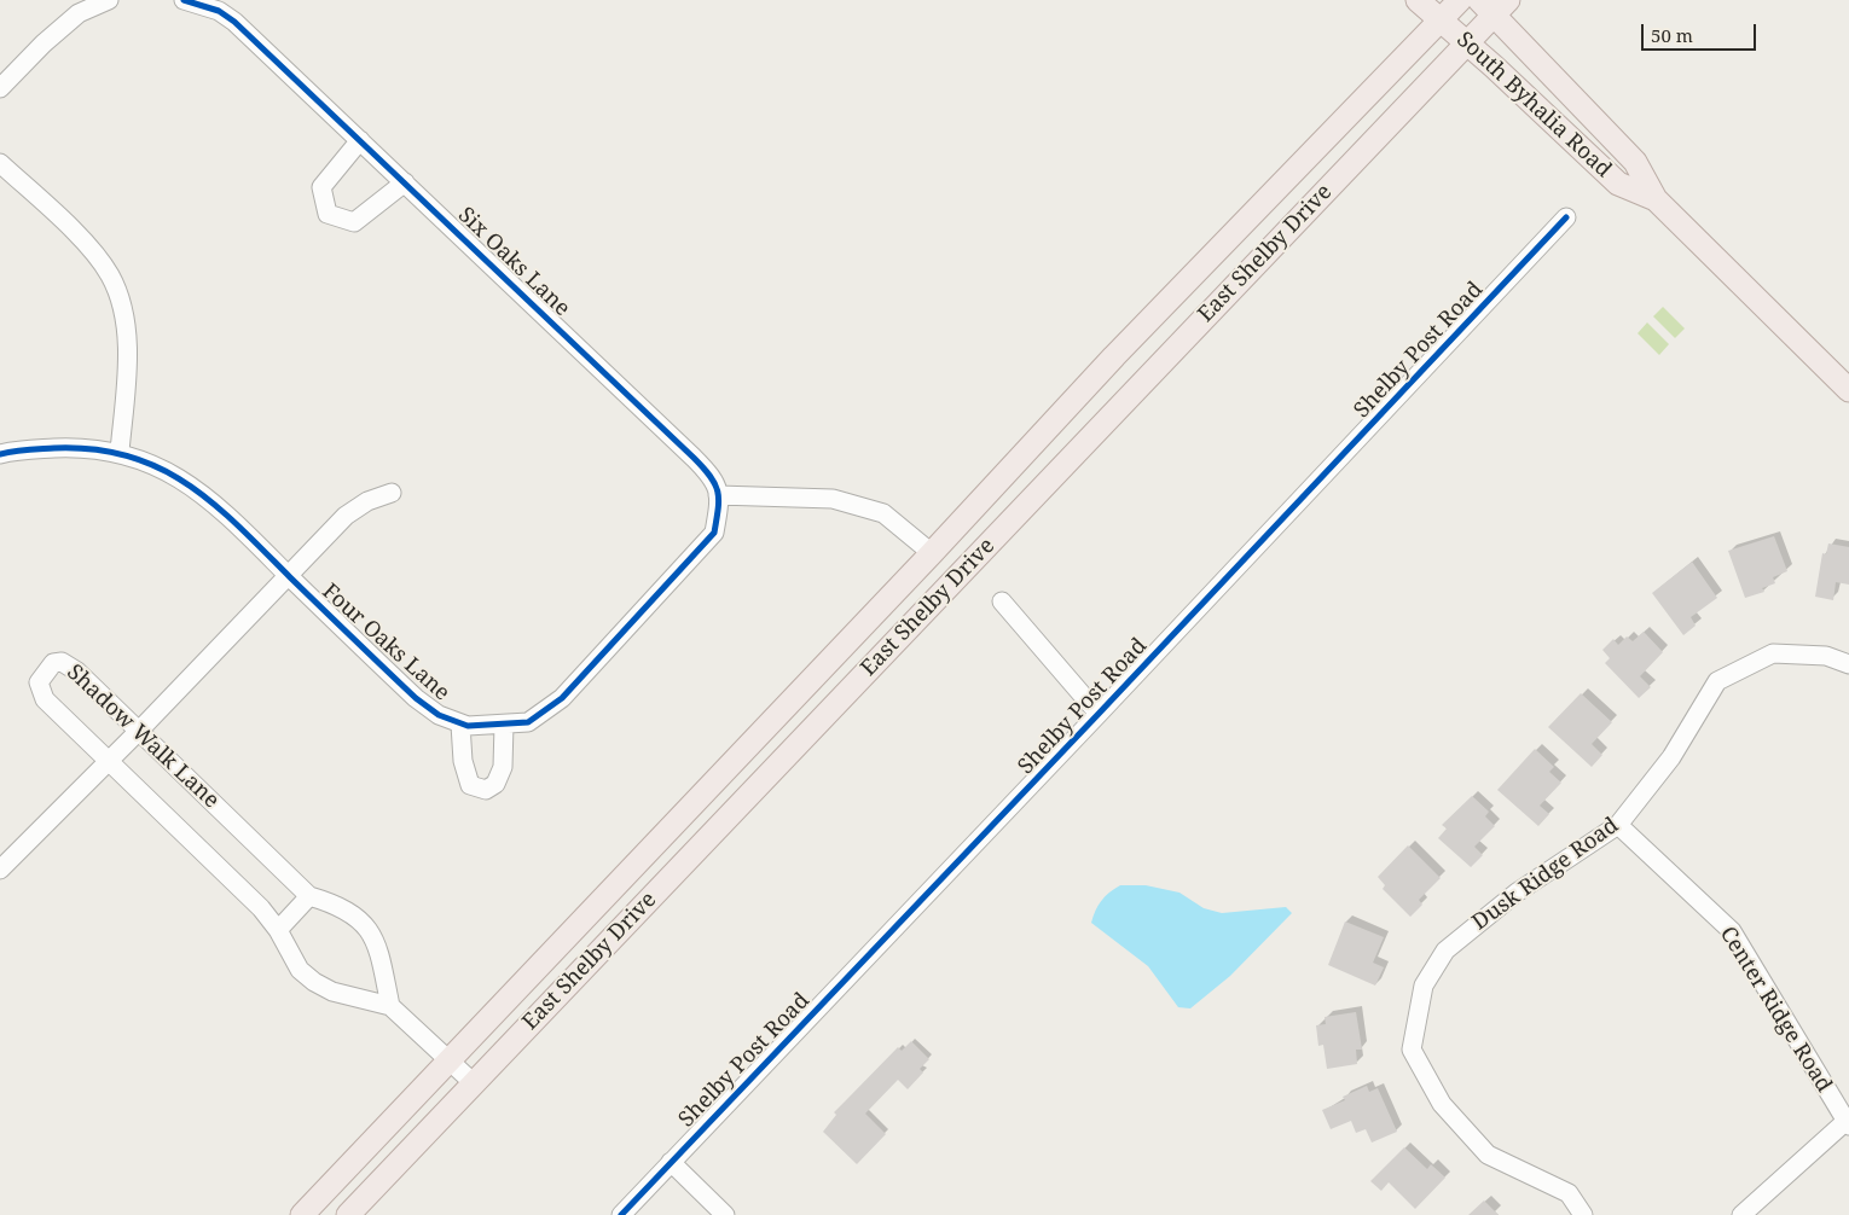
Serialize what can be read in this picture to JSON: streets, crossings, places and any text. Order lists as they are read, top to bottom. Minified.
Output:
{"streets":{"main road":["South Byhalia Road","East Shelby Drive"],"street":["Six Oaks Lane","Shelby Post Road","Four Oaks Lane","Shadow Walk Lane","Dusk Ridge Road","Center Ridge Road"]},"crossings":[["South Byhalia Road","East Shelby Drive"],["East Shelby Drive","Shadow Walk Lane"],["Six Oaks Lane","Four Oaks Lane"],["Dusk Ridge Road","Center Ridge Road"]],"scale_bar":"50 m"}
